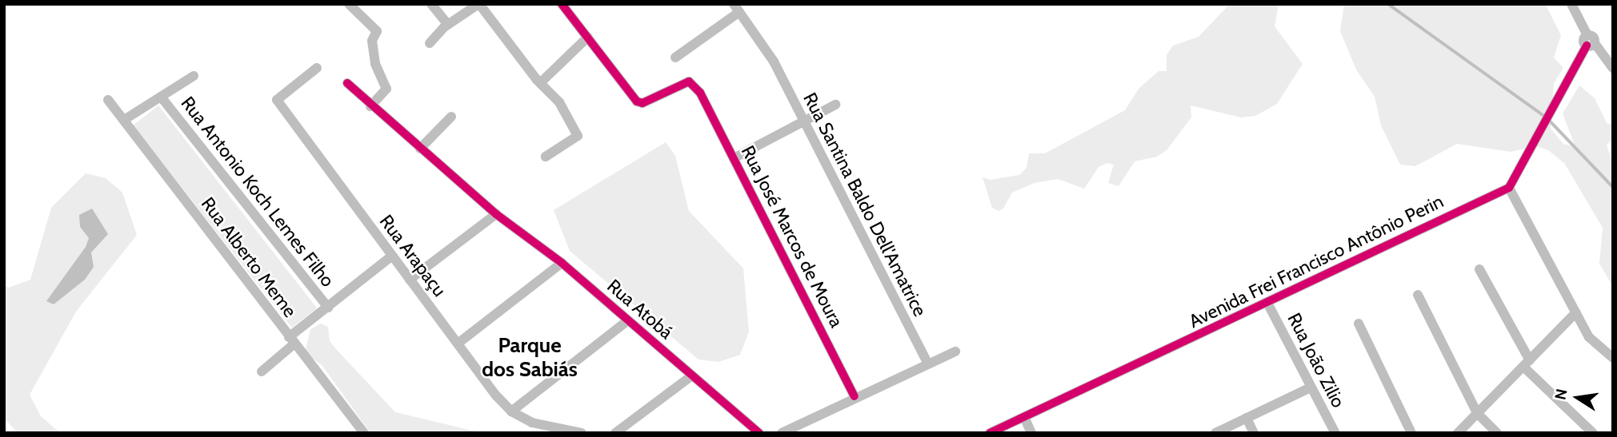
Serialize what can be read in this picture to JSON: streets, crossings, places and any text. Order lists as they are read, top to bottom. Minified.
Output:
{"streets":{"street":["Rua Antonio Koch Lemes Filho","Rua Santina Baldo Dell'Amatrice","Rua José Marcos de Moura","Rua Arapaçu","Rua Alberto Meme","Avenida Frei Francisco Antônio Perin","Rua Atobá","Rua João Zilio"]},"crossings":[["Avenida Frei Francisco Antônio Perin","Rua João Zilio"]],"districts":["Parque dos Sabiás"],"north":"left"}
